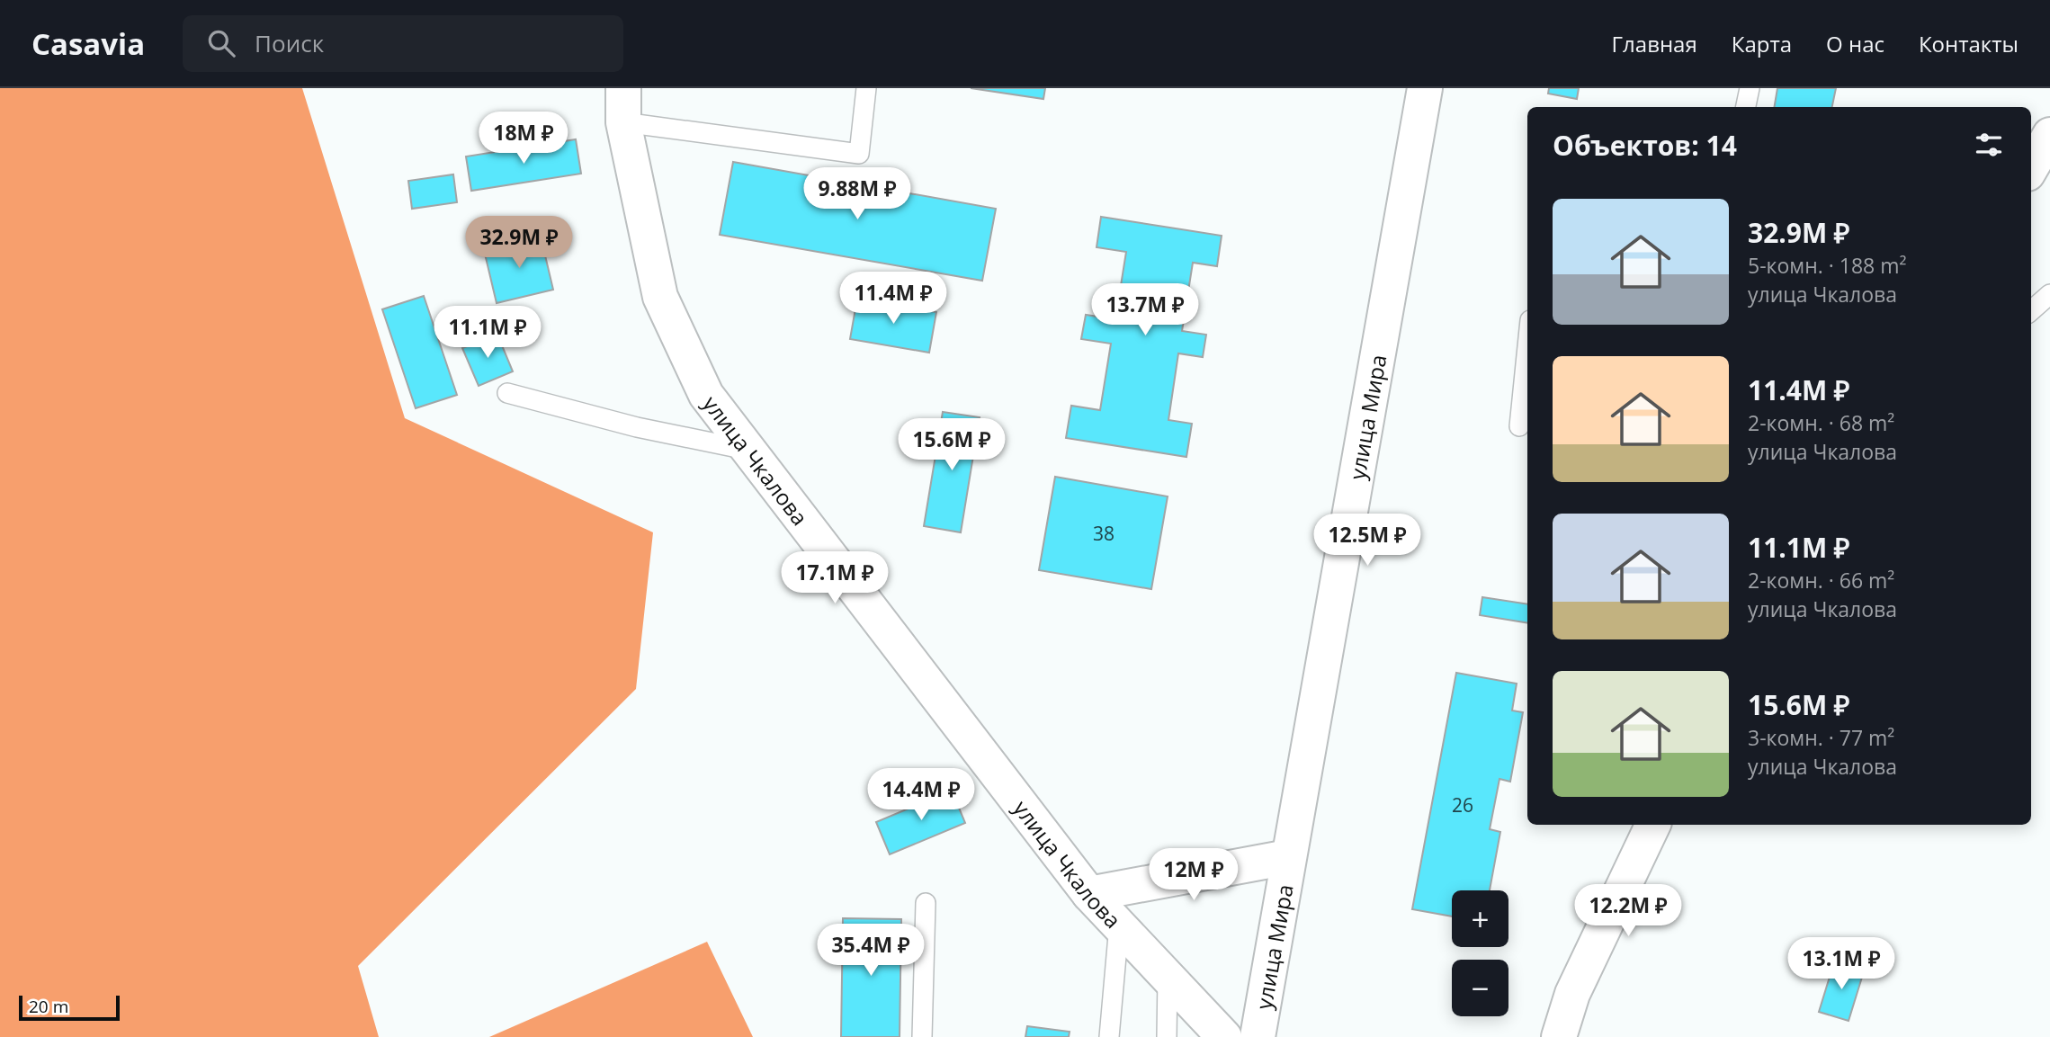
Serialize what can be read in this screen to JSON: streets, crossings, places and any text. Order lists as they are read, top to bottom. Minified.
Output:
{"streets":{"street":["улица Мира","улица Чкалова"]},"crossings":[["улица Мира","улица Чкалова"]],"house_numbers":["38","26"],"scale_bar":"20 m","page":{"header":"Casavia","search":"Поиск","nav":["Главная","Карта","О нас","Контакты"],"heading":"Объектов: 14","price":["18M ₽","9.88M ₽","32.9M ₽","11.4M ₽","13.7M ₽","11.1M ₽","15.6M ₽","12.5M ₽","17.1M ₽","14.4M ₽","12M ₽","12.2M ₽","35.4M ₽","13.1M ₽"],"list":[{"name":"32.9M ₽","note":"5-комн. · 188 m² · улица Чкалова"},{"name":"11.4M ₽","note":"2-комн. · 68 m² · улица Чкалова"},{"name":"11.1M ₽","note":"2-комн. · 66 m² · улица Чкалова"},{"name":"15.6M ₽","note":"3-комн. · 77 m² · улица Чкалова"}],"map_buttons":["+","−"],"scale":"20 m"}}
